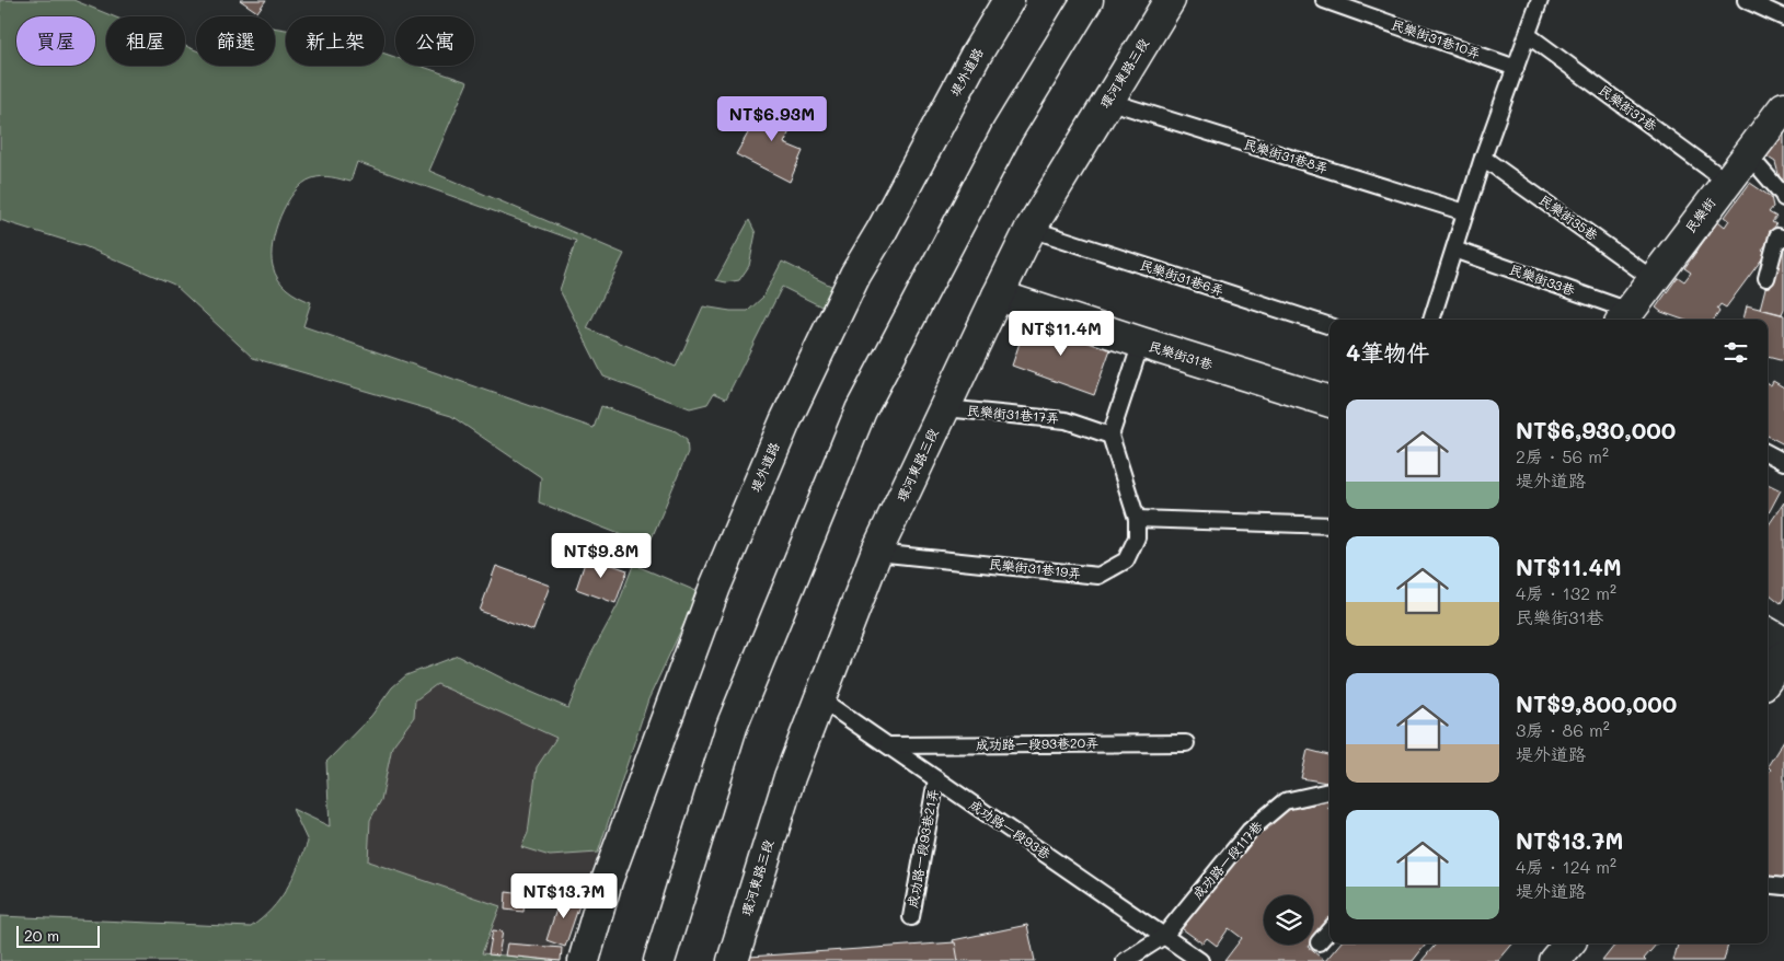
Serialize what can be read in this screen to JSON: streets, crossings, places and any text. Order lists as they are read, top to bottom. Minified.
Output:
{"streets":{"street":["堤外道路","環河東路三段","民樂街","民樂街31巷"],"lane":["民樂街31巷10弄","民樂街37巷","民樂街31巷8弄","民樂街35巷","民樂街31巷6弄","民樂街33巷","民樂街31巷17弄","民樂街31巷19弄","成功路一段93巷20弄","成功路一段93巷","成功路一段93巷21弄","成功路一段117巷"]},"crossings":[["環河東路三段","民樂街31巷8弄"],["環河東路三段","民樂街31巷6弄"],["環河東路三段","民樂街31巷"],["環河東路三段","民樂街31巷17弄"],["環河東路三段","民樂街31巷19弄"],["環河東路三段","成功路一段93巷"],["民樂街37巷","民樂街"],["民樂街","民樂街35巷"],["民樂街","民樂街33巷"],["民樂街31巷17弄","民樂街31巷19弄"],["成功路一段93巷20弄","成功路一段93巷"],["成功路一段93巷","成功路一段93巷21弄"],["成功路一段93巷","成功路一段117巷"]],"scale_bar":"20 m","page":{"chip":["買屋","租屋","篩選","新上架","公寓"],"price":["NT$6.93M","NT$11.4M","NT$9.8M","NT$13.7M"],"heading":"4筆物件","list":[{"name":"NT$6,930,000","note":"2房 · 56 m² · 堤外道路"},{"name":"NT$11.4M","note":"4房 · 132 m² · 民樂街31巷"},{"name":"NT$9,800,000","note":"3房 · 86 m² · 堤外道路"},{"name":"NT$13.7M","note":"4房 · 124 m² · 堤外道路"}],"scale":"20 m"}}
